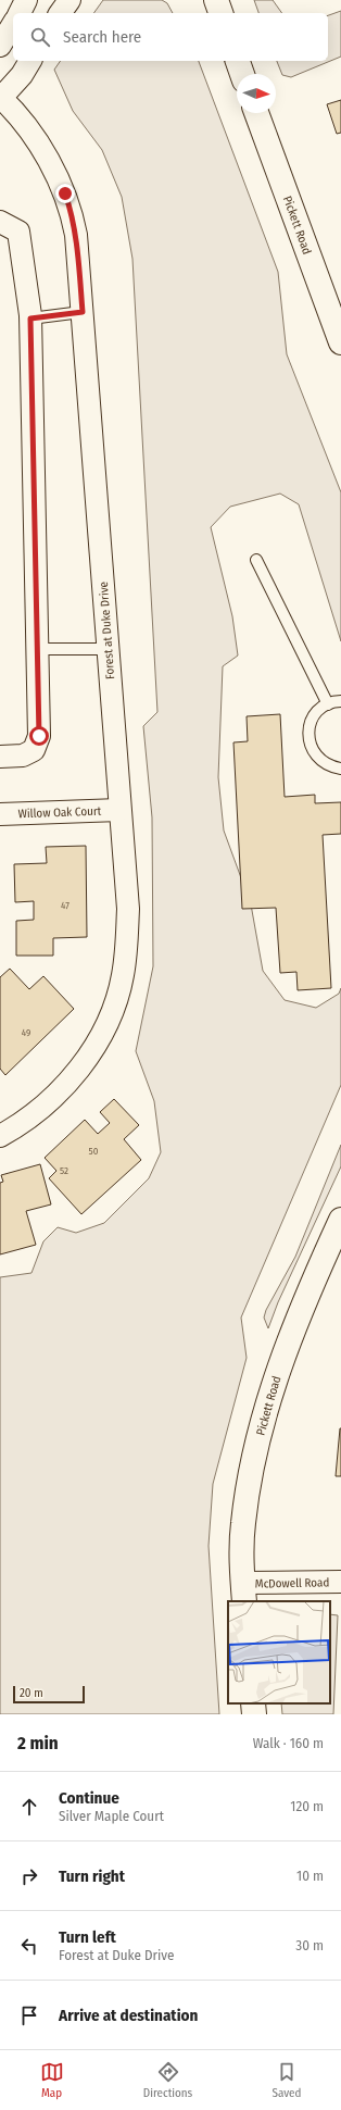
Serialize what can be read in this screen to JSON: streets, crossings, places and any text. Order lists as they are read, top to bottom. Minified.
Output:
{"streets":{"street":["Pickett Road","Forest at Duke Drive","Willow Oak Court","McDowell Road"]},"crossings":[["Pickett Road","McDowell Road"],["Forest at Duke Drive","Willow Oak Court"]],"house_numbers":["47","49","50","52"],"scale_bar":"20 m","north":"right","page":{"search":"Search here","scale":"20 m","heading":["2 min","Walk · 160 m"],"list":[["Continue","Silver Maple Court","120 m"],["Turn right","10 m"],["Turn left","Forest at Duke Drive","30 m"],"Arrive at destination"],"nav":["Map","Directions","Saved"]}}
